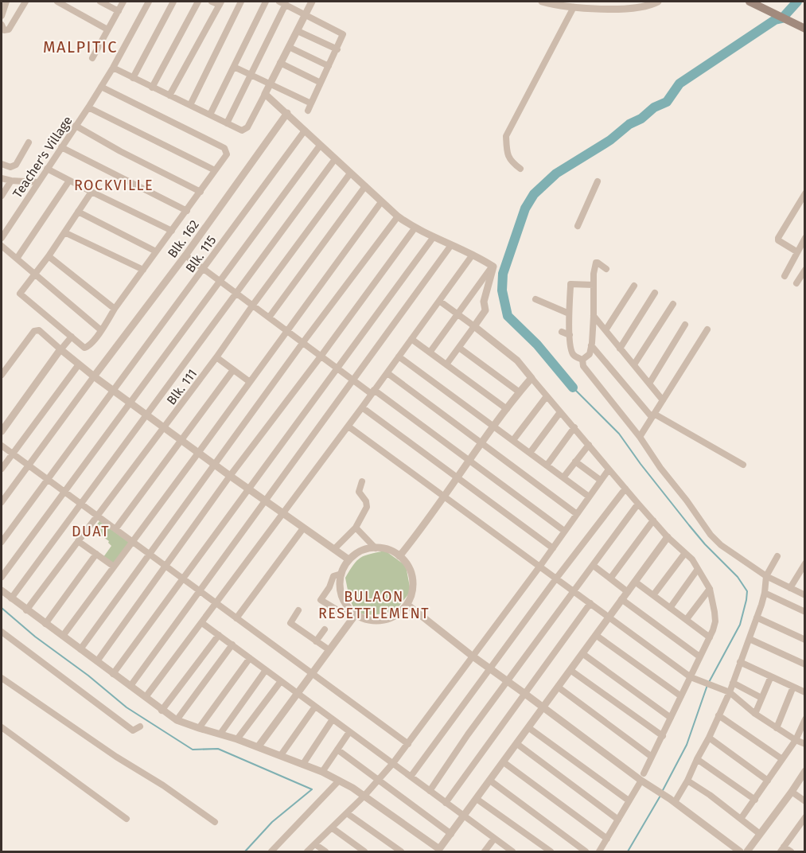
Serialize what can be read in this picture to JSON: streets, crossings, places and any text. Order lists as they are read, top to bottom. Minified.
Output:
{"streets":{"street":["Teacher's Village","Blk. 162","Blk. 115","Blk. 111"]},"districts":["MALPITIC","ROCKVILLE","DUAT","BULAON RESETTLEMENT"]}
